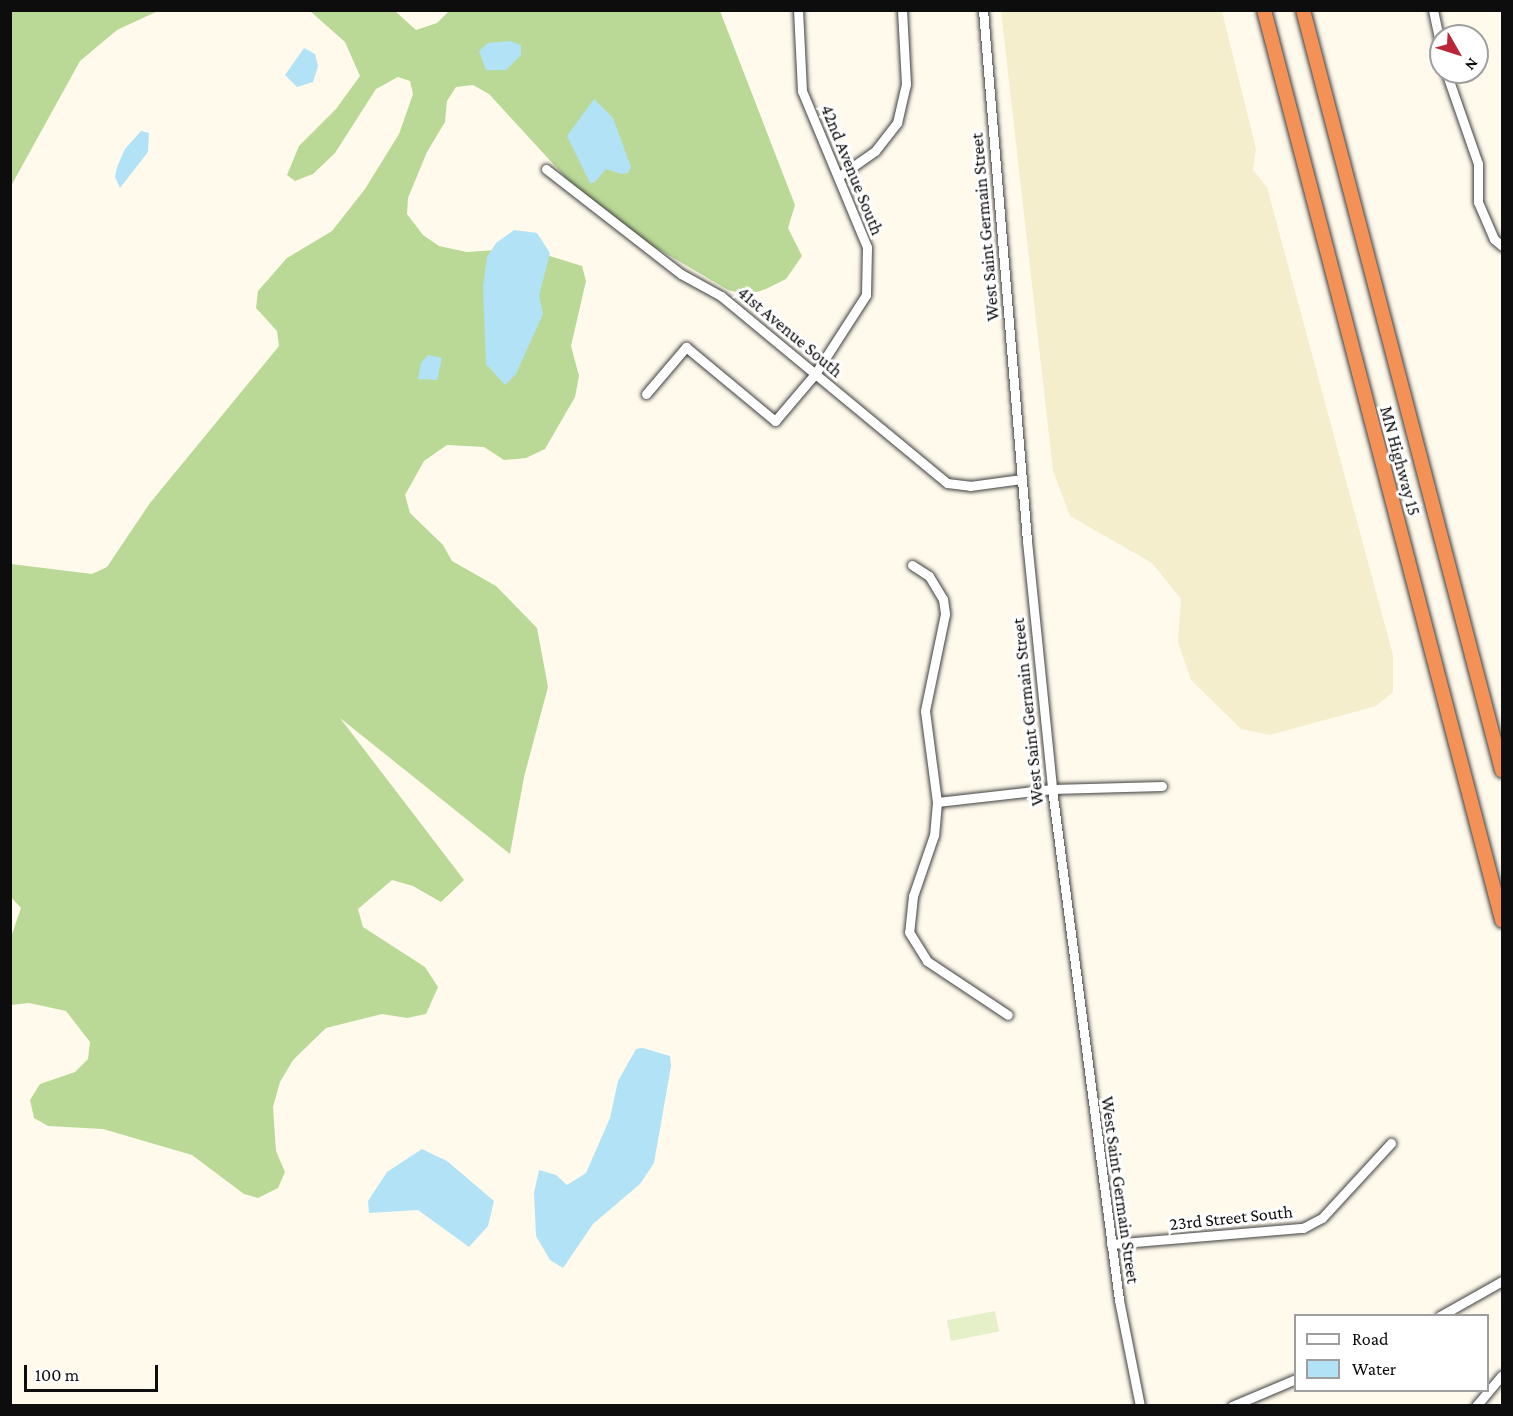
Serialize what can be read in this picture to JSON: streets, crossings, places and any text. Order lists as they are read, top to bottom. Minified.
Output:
{"streets":{"highway":["MN Highway 15"],"street":["42nd Avenue South","West Saint Germain Street","41st Avenue South","23rd Street South"]},"crossings":[["42nd Avenue South","41st Avenue South"],["West Saint Germain Street","41st Avenue South"],["West Saint Germain Street","23rd Street South"]],"legend":["Road","Water"],"scale_bar":"100 m","north":"bottom right"}
